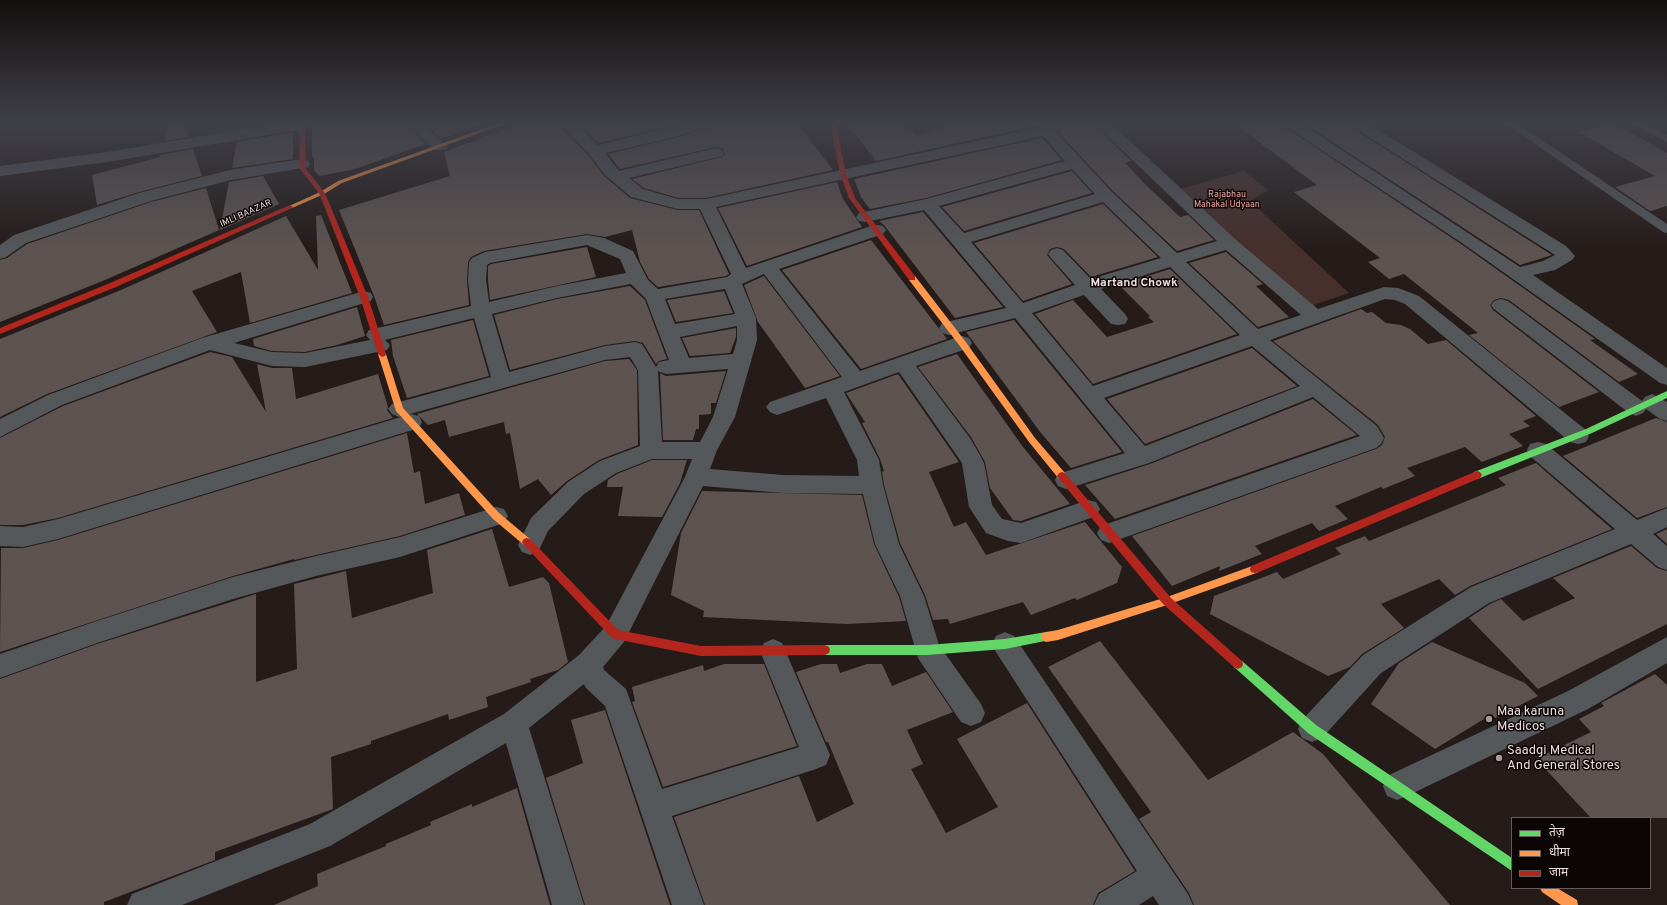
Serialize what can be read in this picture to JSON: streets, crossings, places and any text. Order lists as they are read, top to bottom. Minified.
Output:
{"streets":{"street":["IMLI BAAZAR"]},"districts":["Martand Chowk"],"parks":["Rajabhau Mahakal Udyaan"],"places":["Maa karuna Medicos","Saadgi Medical And General Stores"],"legend":["तेज़","धीमा","जाम"]}
